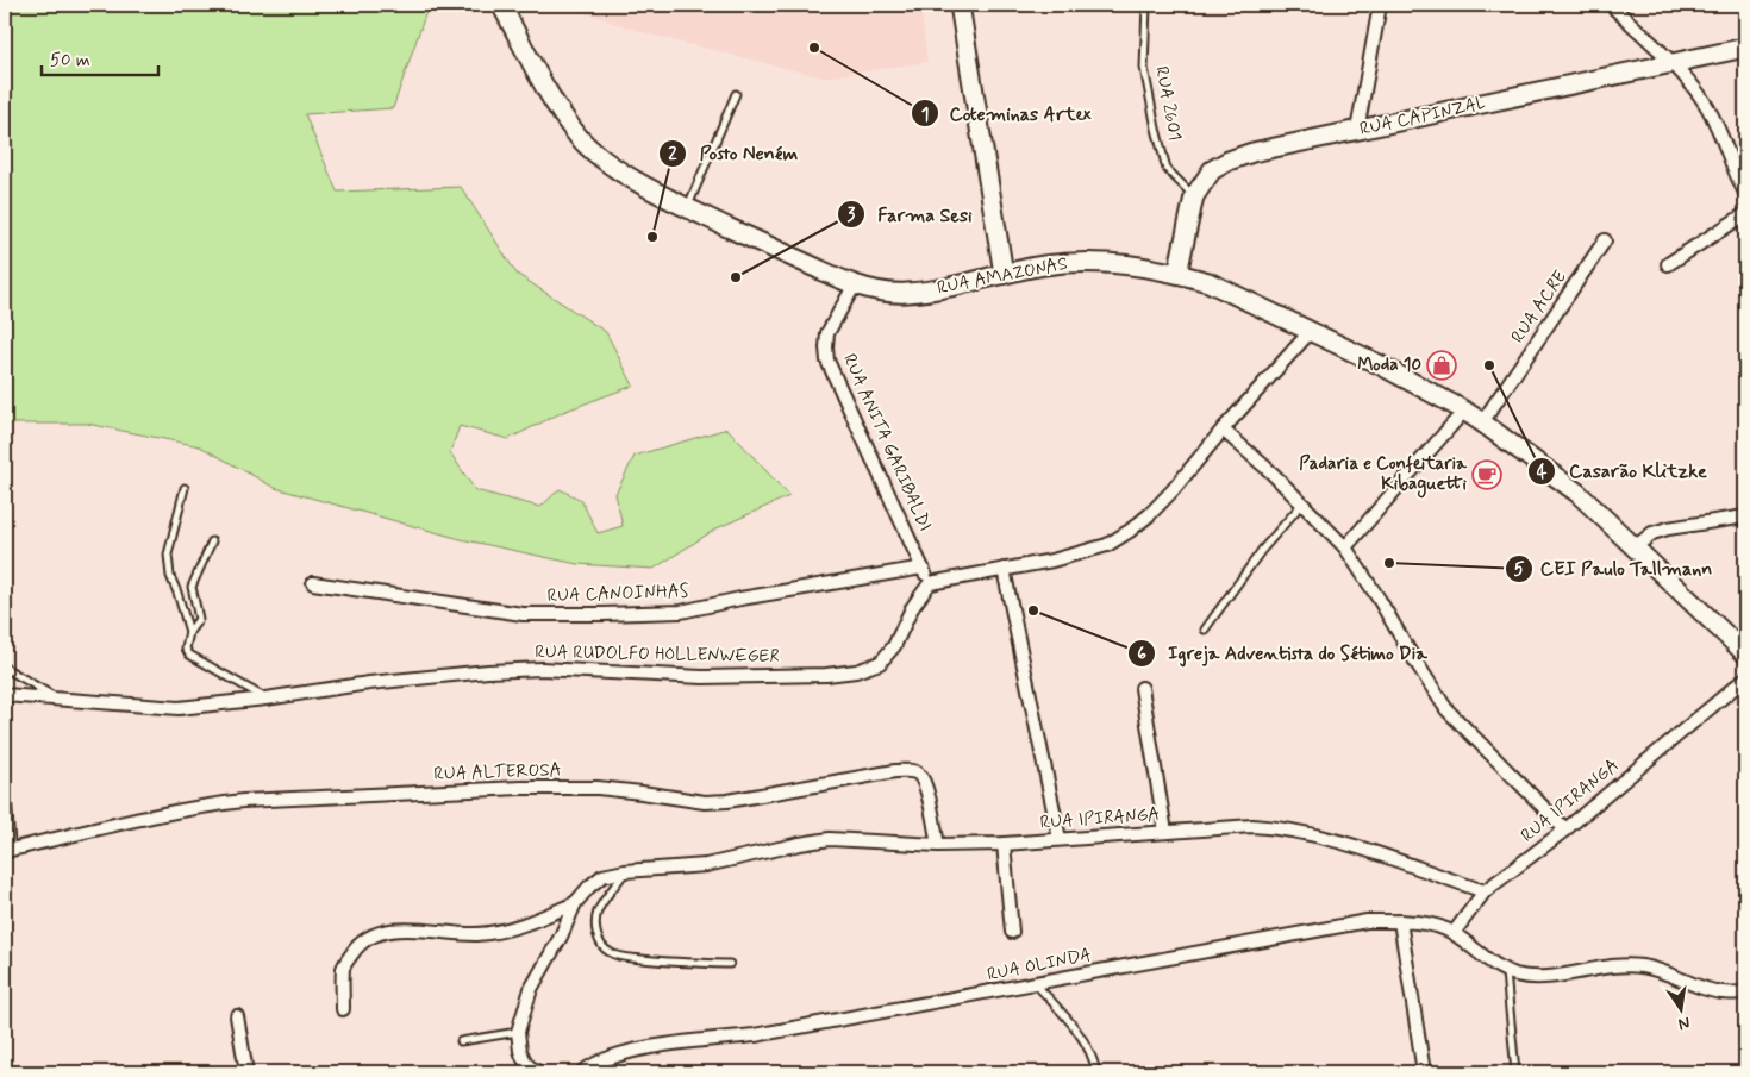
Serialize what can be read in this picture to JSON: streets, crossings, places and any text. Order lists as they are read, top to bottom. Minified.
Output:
{"streets":{"main road":["RUA CAPINZAL","RUA AMAZONAS"],"street":["RUA ACRE","RUA ANITA GARIBALDI","RUA CANOINHAS","RUA RUDOLFO HOLLENWEGER","RUA ALTEROSA","RUA IPIRANGA","RUA OLINDA"],"lane":["RUA 2601"]},"crossings":[["RUA 2601","RUA CAPINZAL"],["RUA CAPINZAL","RUA AMAZONAS"],["RUA AMAZONAS","RUA ACRE"],["RUA AMAZONAS","RUA ANITA GARIBALDI"],["RUA ANITA GARIBALDI","RUA CANOINHAS"],["RUA ANITA GARIBALDI","RUA RUDOLFO HOLLENWEGER"],["RUA ALTEROSA","RUA IPIRANGA"]],"places":{"other":["Coteminas Artex","Posto Neném","Farma Sesi","Casarão Klitzke","CEI Paulo Tallmann","Igreja Adventista do Sétimo Dia"],"shop":["Moda 10"],"cafe":["Padaria e Confeitaria Kibaguetti"]},"scale_bar":"50 m","north":"bottom"}
